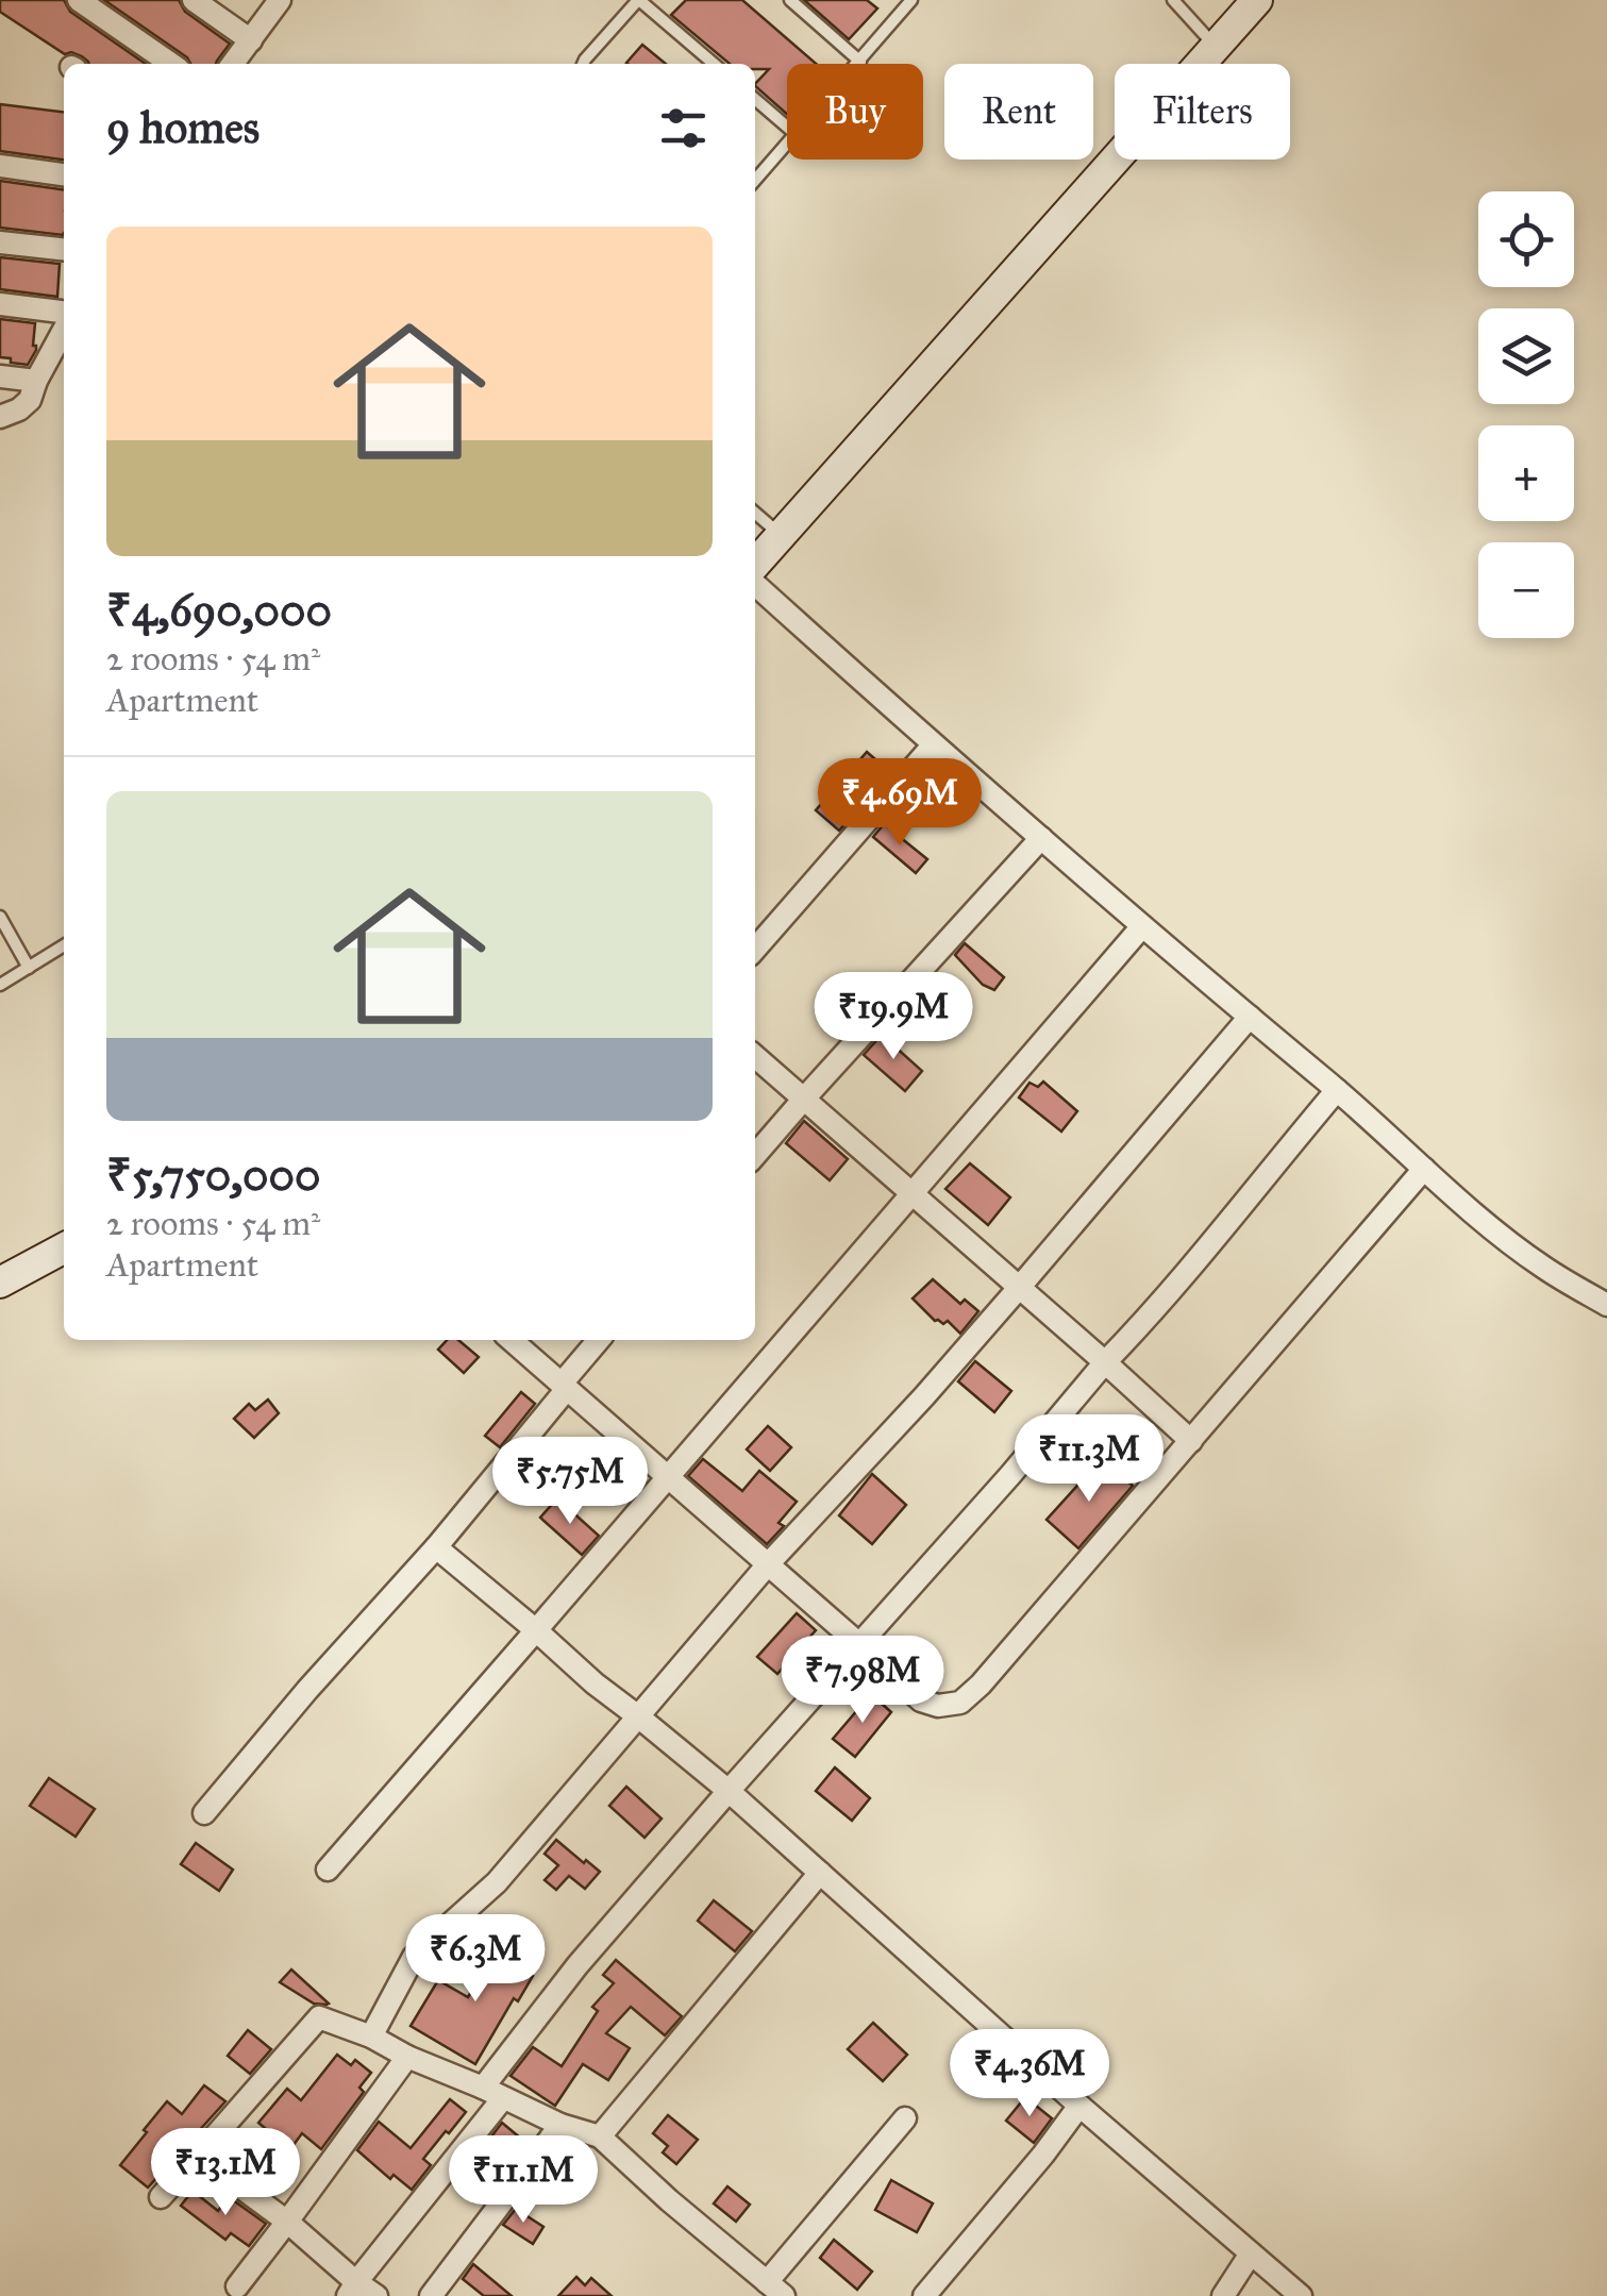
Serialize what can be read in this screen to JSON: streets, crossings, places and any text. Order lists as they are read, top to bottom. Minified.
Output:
{"page":{"chip":["Buy","Rent","Filters"],"heading":"9 homes","map_buttons":["+","−"],"list":[{"name":"₹4,690,000","note":"2 rooms · 54 m² · Apartment"},{"name":"₹5,750,000","note":"2 rooms · 54 m² · Apartment"}],"price":["₹4.69M","₹19.9M","₹11.3M","₹5.75M","₹7.98M","₹6.3M","₹4.36M","₹13.1M","₹11.1M"]}}
